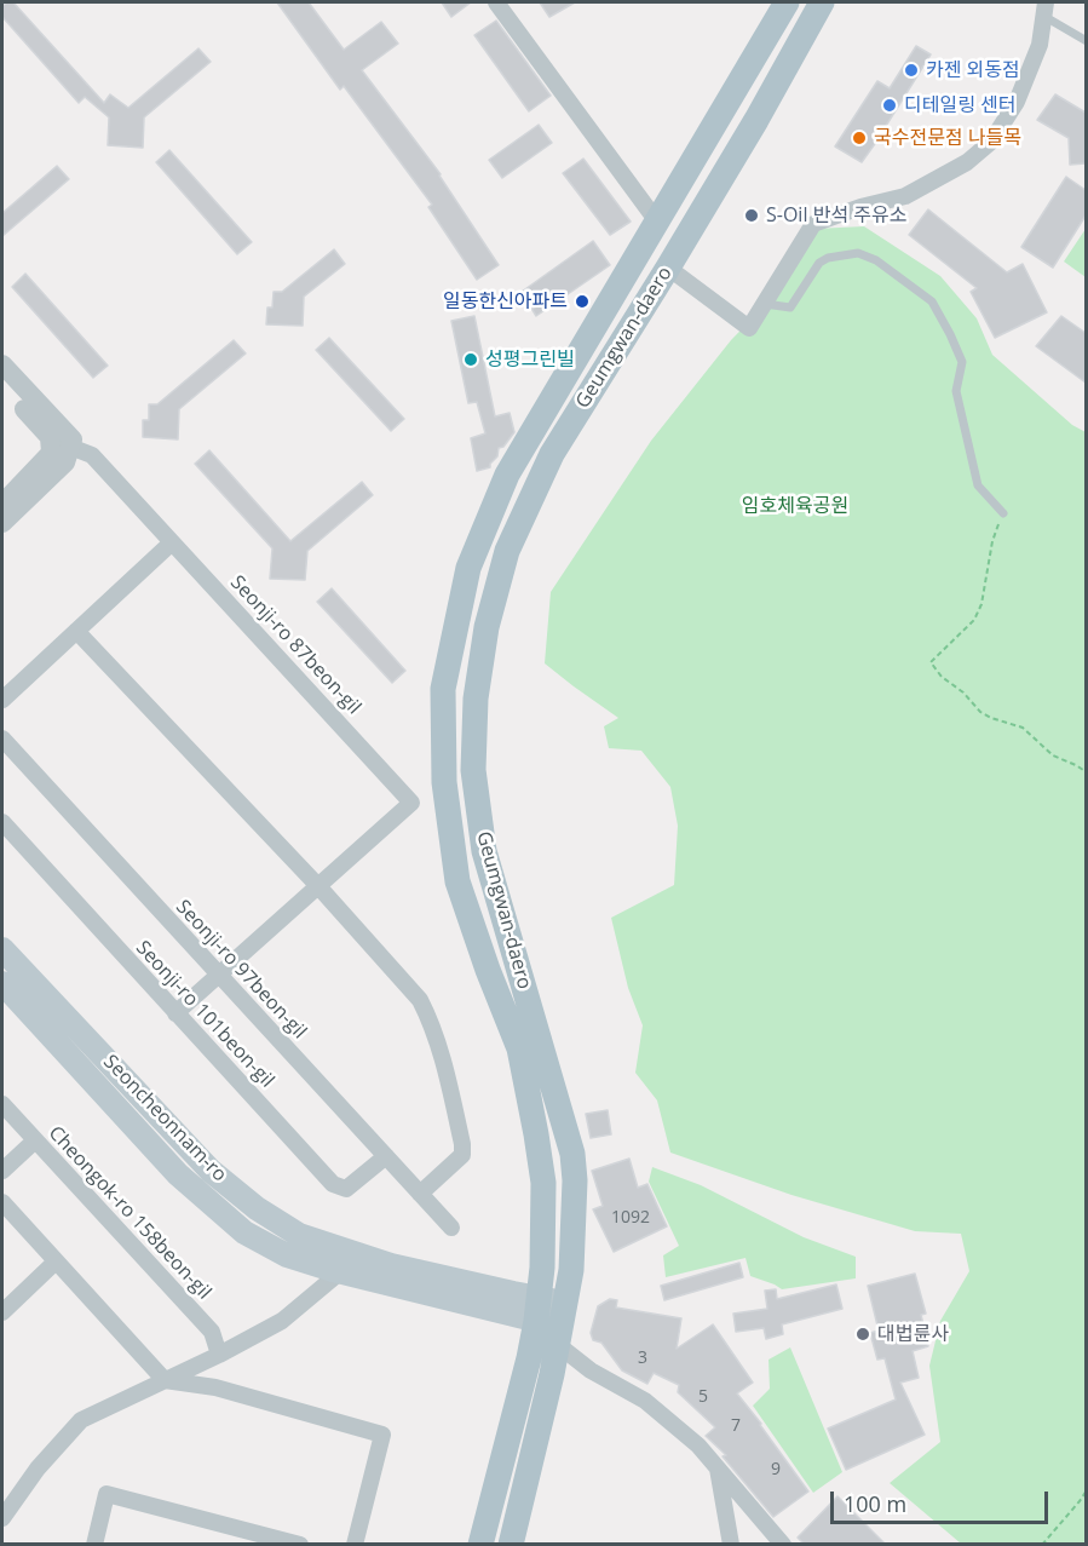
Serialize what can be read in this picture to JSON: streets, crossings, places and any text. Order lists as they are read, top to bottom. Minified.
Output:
{"streets":{"main road":["Geumgwan-daero","Seoncheonnam-ro"],"street":["Seonji-ro 87beon-gil","Seonji-ro 97beon-gil","Seonji-ro 101beon-gil","Cheongok-ro 158beon-gil"]},"crossings":[["Geumgwan-daero","Seoncheonnam-ro"],["Seonji-ro 87beon-gil","Seonji-ro 97beon-gil"],["Seonji-ro 87beon-gil","Seonji-ro 101beon-gil"],["Seonji-ro 97beon-gil","Seonji-ro 101beon-gil"]],"parks":["임호체육공원"],"places":["카젠 외동점","디테일링 센터","국수전문점 나들목","S-Oil 반석 주유소","일동한신아파트","성평그린빌","대법륜사"],"house_numbers":["1092","3","5","7","9"],"scale_bar":"100 m"}
